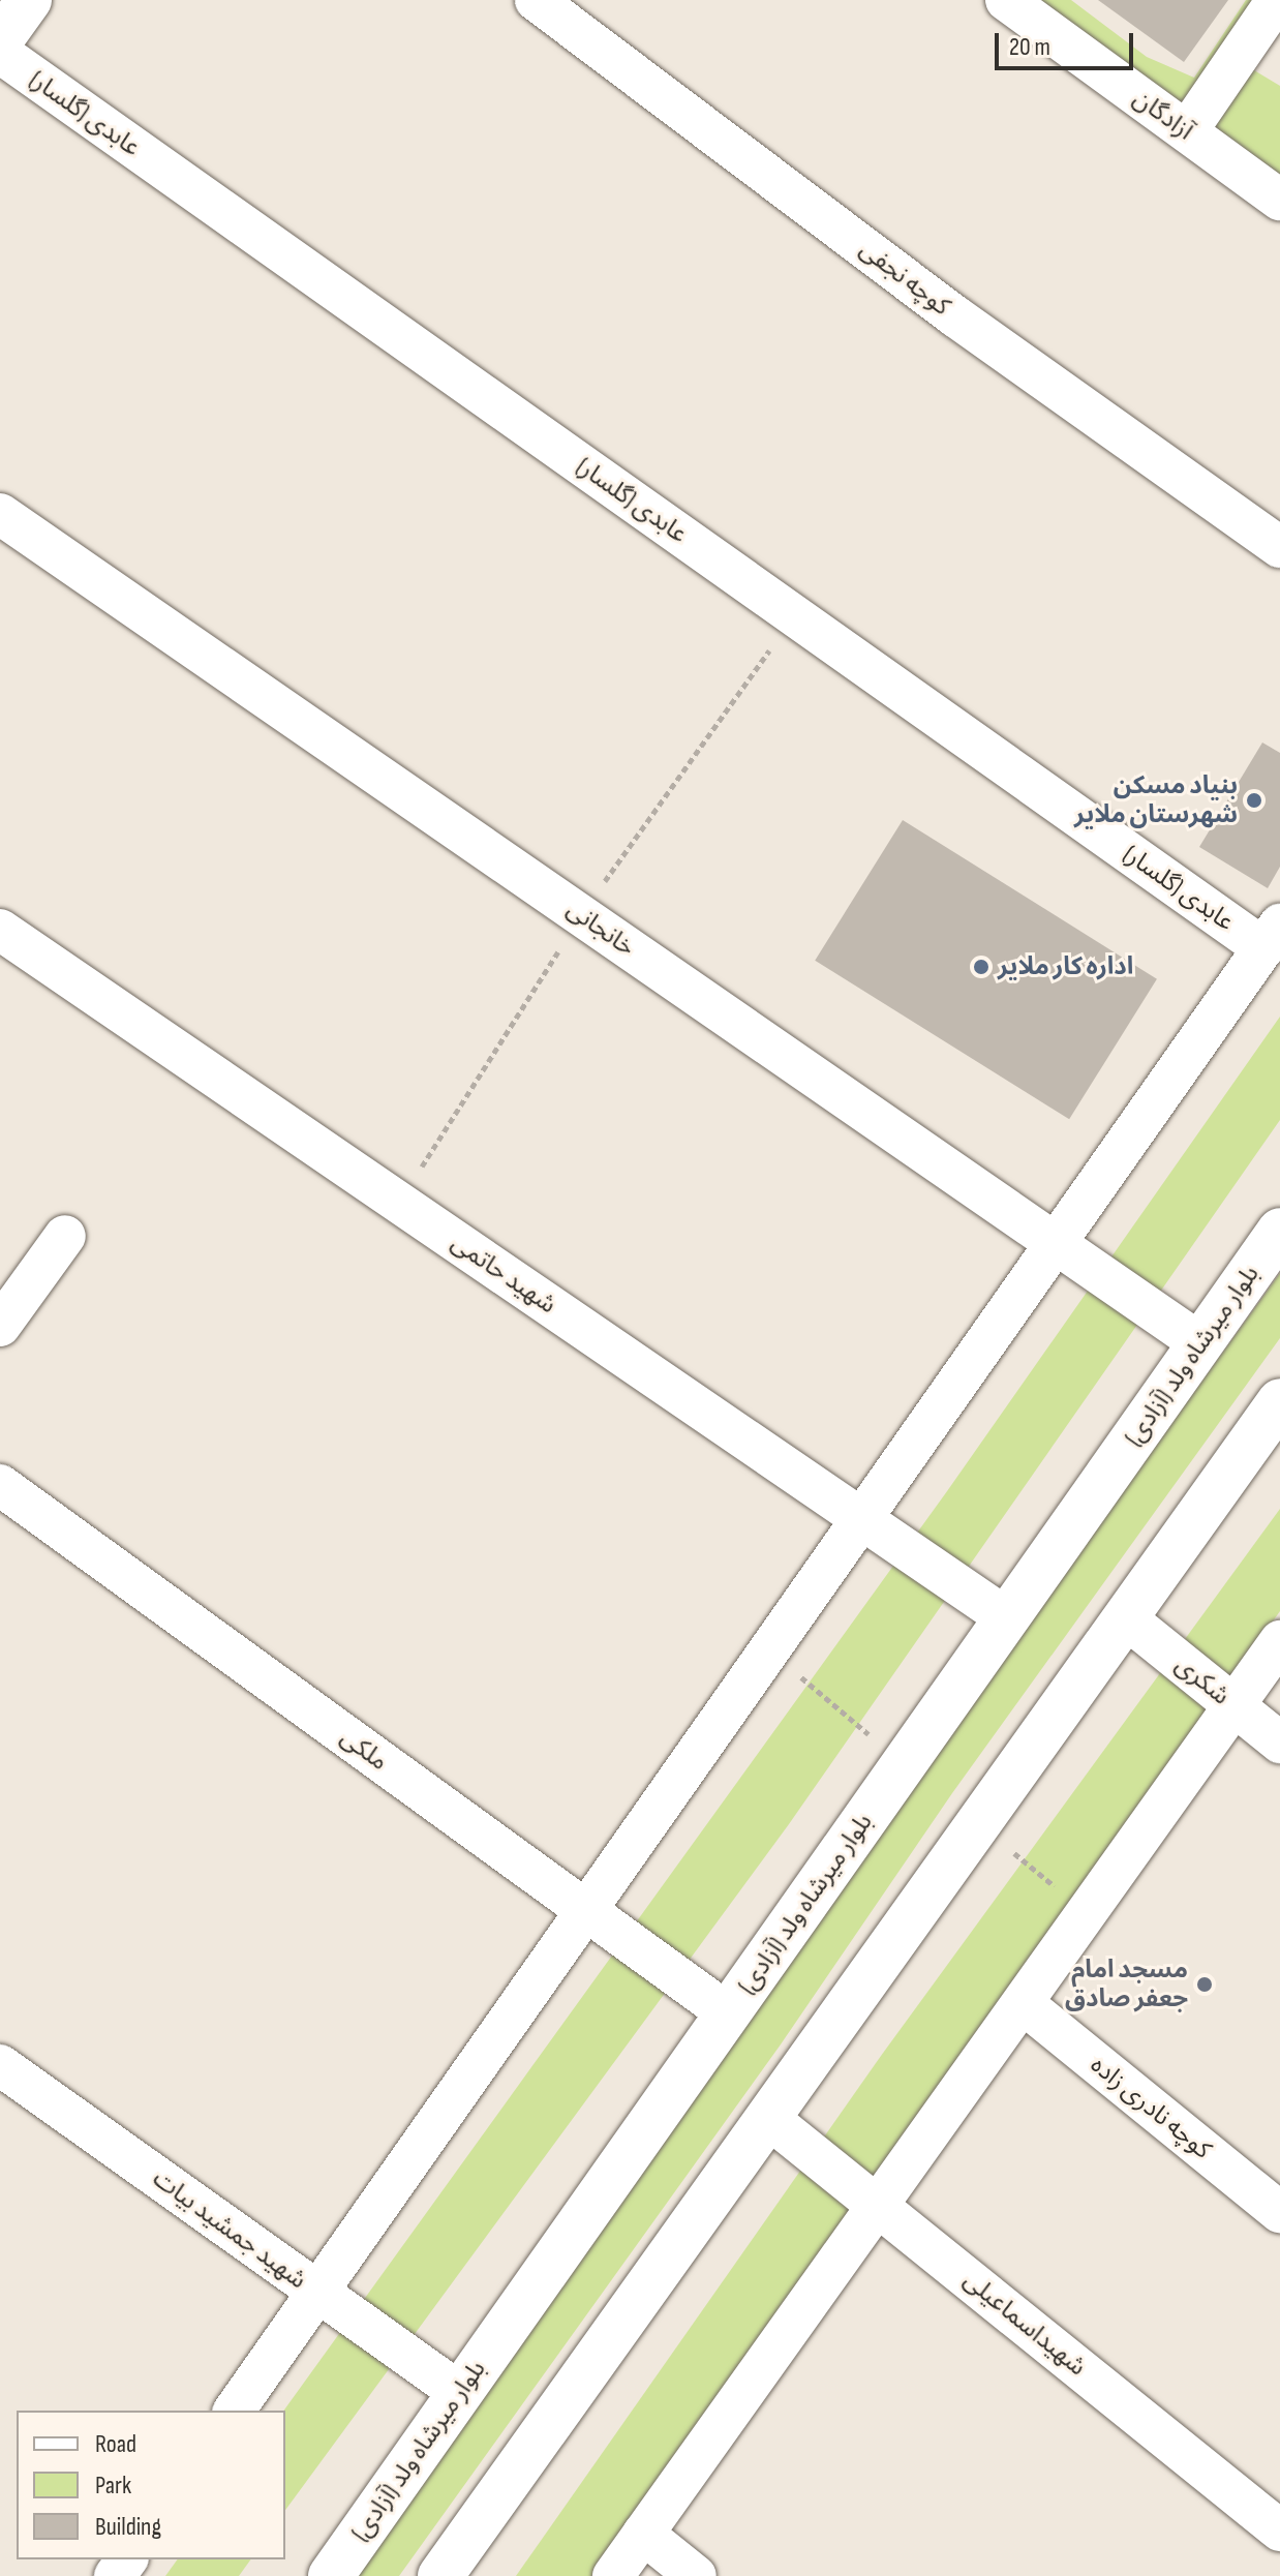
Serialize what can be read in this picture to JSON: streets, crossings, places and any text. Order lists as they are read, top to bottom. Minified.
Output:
{"streets":{"main road":["بلوار میرشاه ولد (آزادی)"],"street":["عابدی (گلسار)","آزادگان","کوچه نجفی","خانجانی","شهید حاتمی","شکری","ملکی","کوچه نادری زاده","شهید جمشید بیات","شهیداسماعیلی"]},"crossings":[["خانجانی","بلوار میرشاه ولد (آزادی)"],["شهید حاتمی","بلوار میرشاه ولد (آزادی)"],["بلوار میرشاه ولد (آزادی)","ملکی"],["بلوار میرشاه ولد (آزادی)","شهید جمشید بیات"]],"places":["بنیاد مسکن شهرستان ملایر","اداره کار ملایر","مسجد امام جعفر صادق"],"legend":["Road","Park","Building"],"scale_bar":"20 m"}
